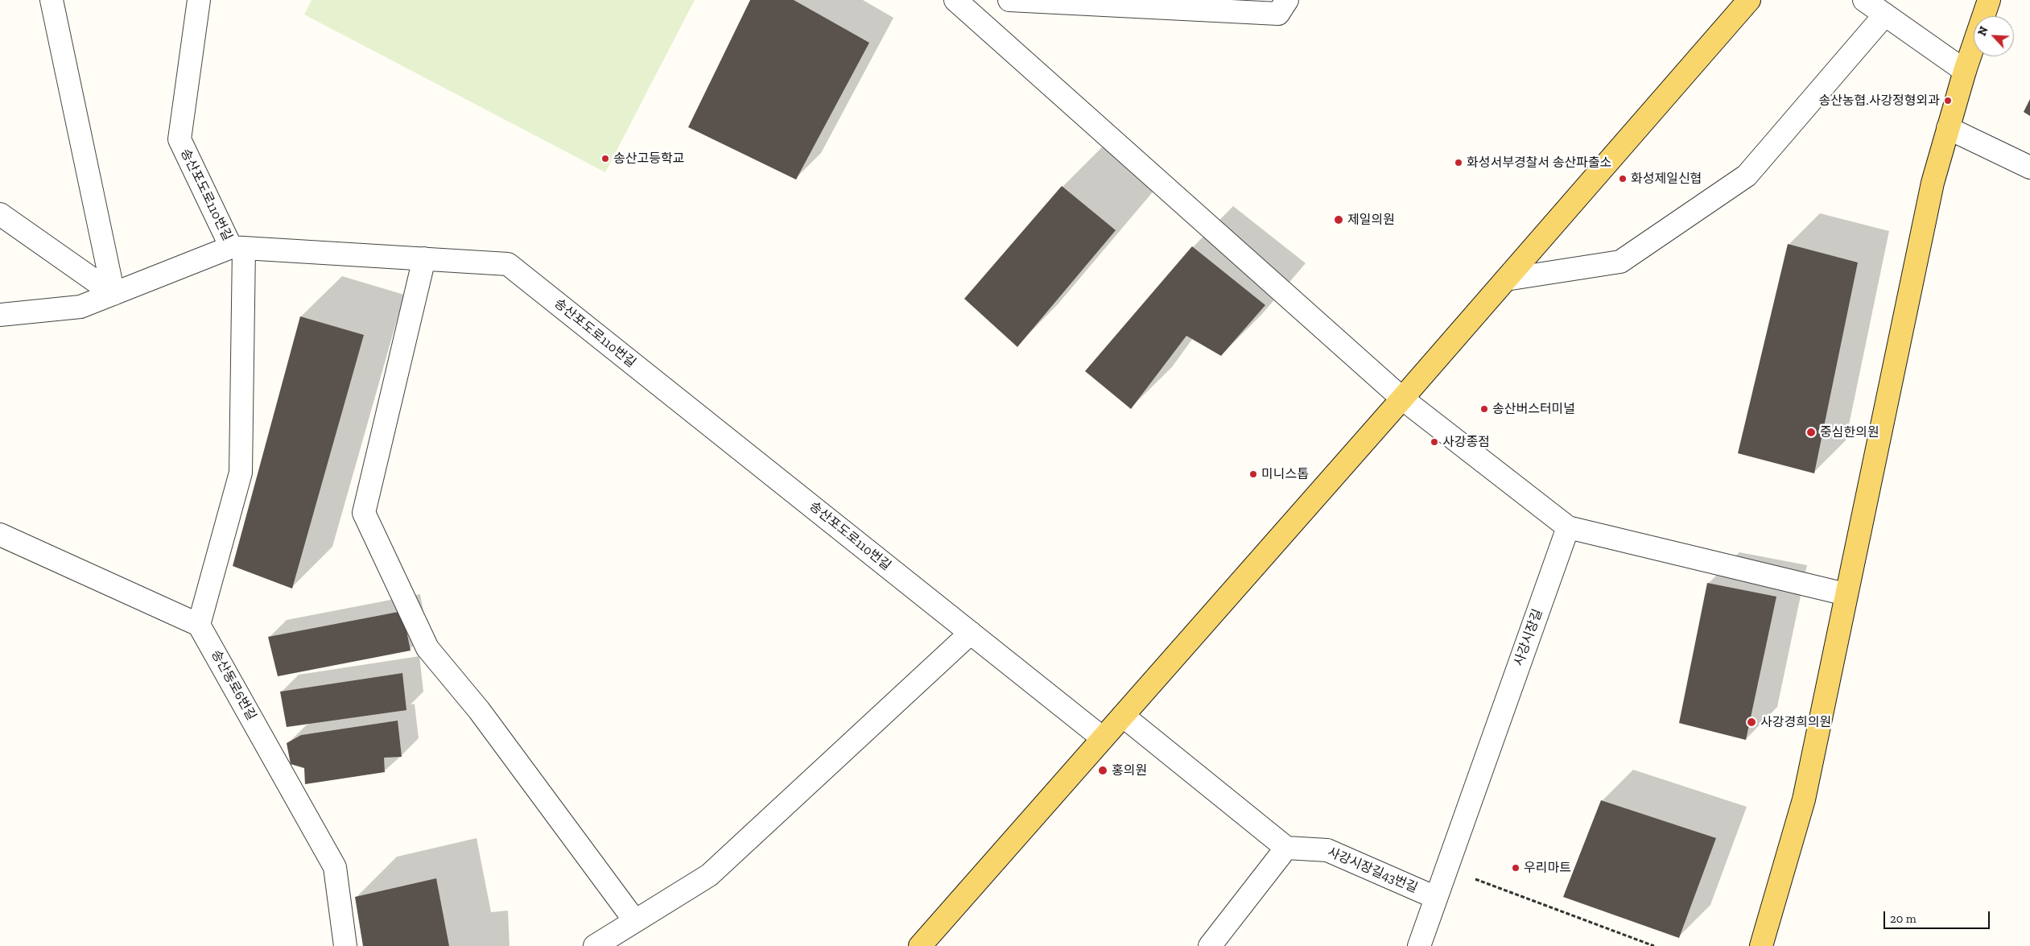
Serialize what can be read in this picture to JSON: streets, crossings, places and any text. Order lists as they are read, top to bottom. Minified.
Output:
{"streets":{"street":["송산포도로110번길","사강시장길","송산동로6번길","사강시장길43번길"]},"crossings":[["사강시장길","사강시장길43번길"]],"places":["송산농협.사강정형외과","송산고등학교","화성서부경찰서 송산파출소","화성제일신협","제일의원","송산버스터미널","중심한의원","사강종점","미니스톱","사강경희의원","홍의원","우리마트"],"scale_bar":"20 m","north":"top left"}
